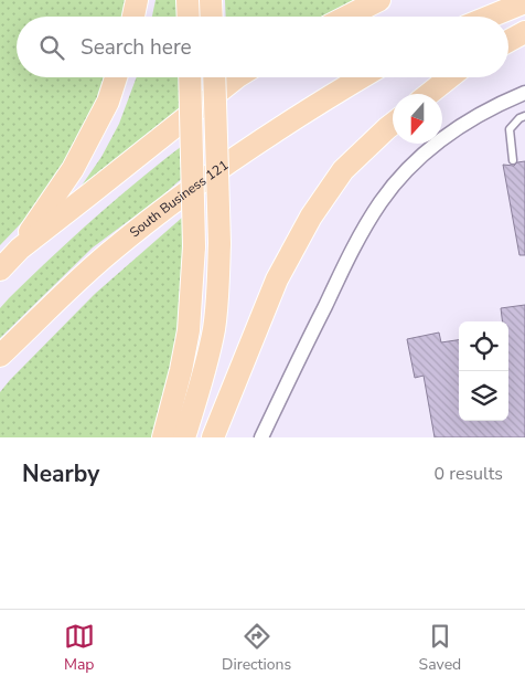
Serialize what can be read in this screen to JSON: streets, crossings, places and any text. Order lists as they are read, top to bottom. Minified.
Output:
{"streets":{"main road":["South Business 121"]},"north":"bottom","page":{"search":"Search here","heading":["Nearby","0 results"],"nav":["Map","Directions","Saved"]}}
